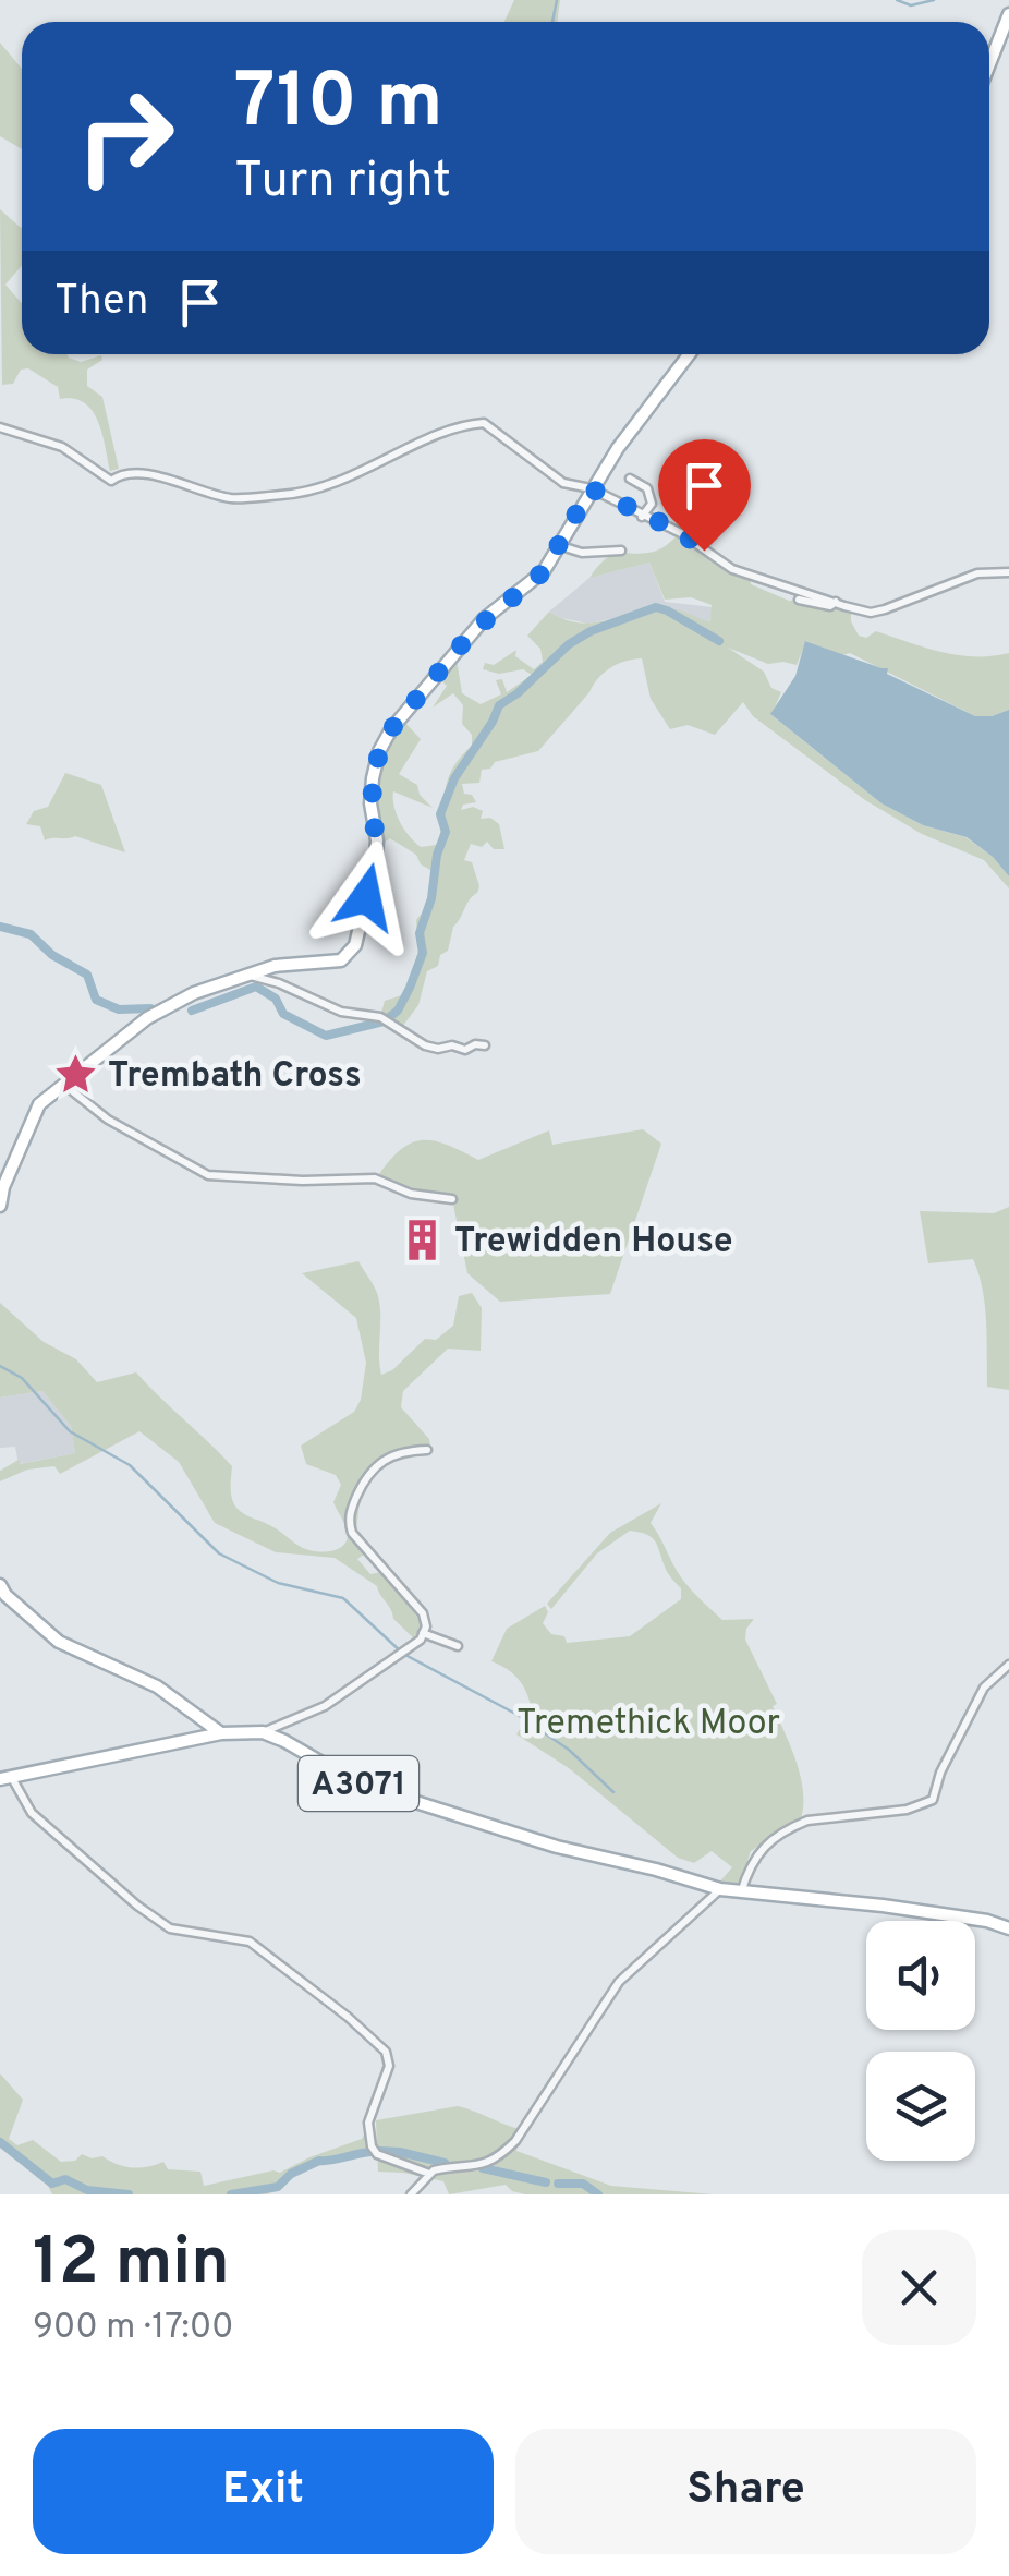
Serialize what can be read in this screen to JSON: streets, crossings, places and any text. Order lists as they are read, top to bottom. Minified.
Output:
{"streets":{"main road":["A3071"]},"parks":["Tremethick Moor"],"places":{"place":["Trembath Cross"],"building":["Trewidden House"]},"page":{"turn":["710 m","Turn right"],"then":"Then","heading":["12 min","900 m · 17:00"],"buttons":["Exit","Share"]}}
